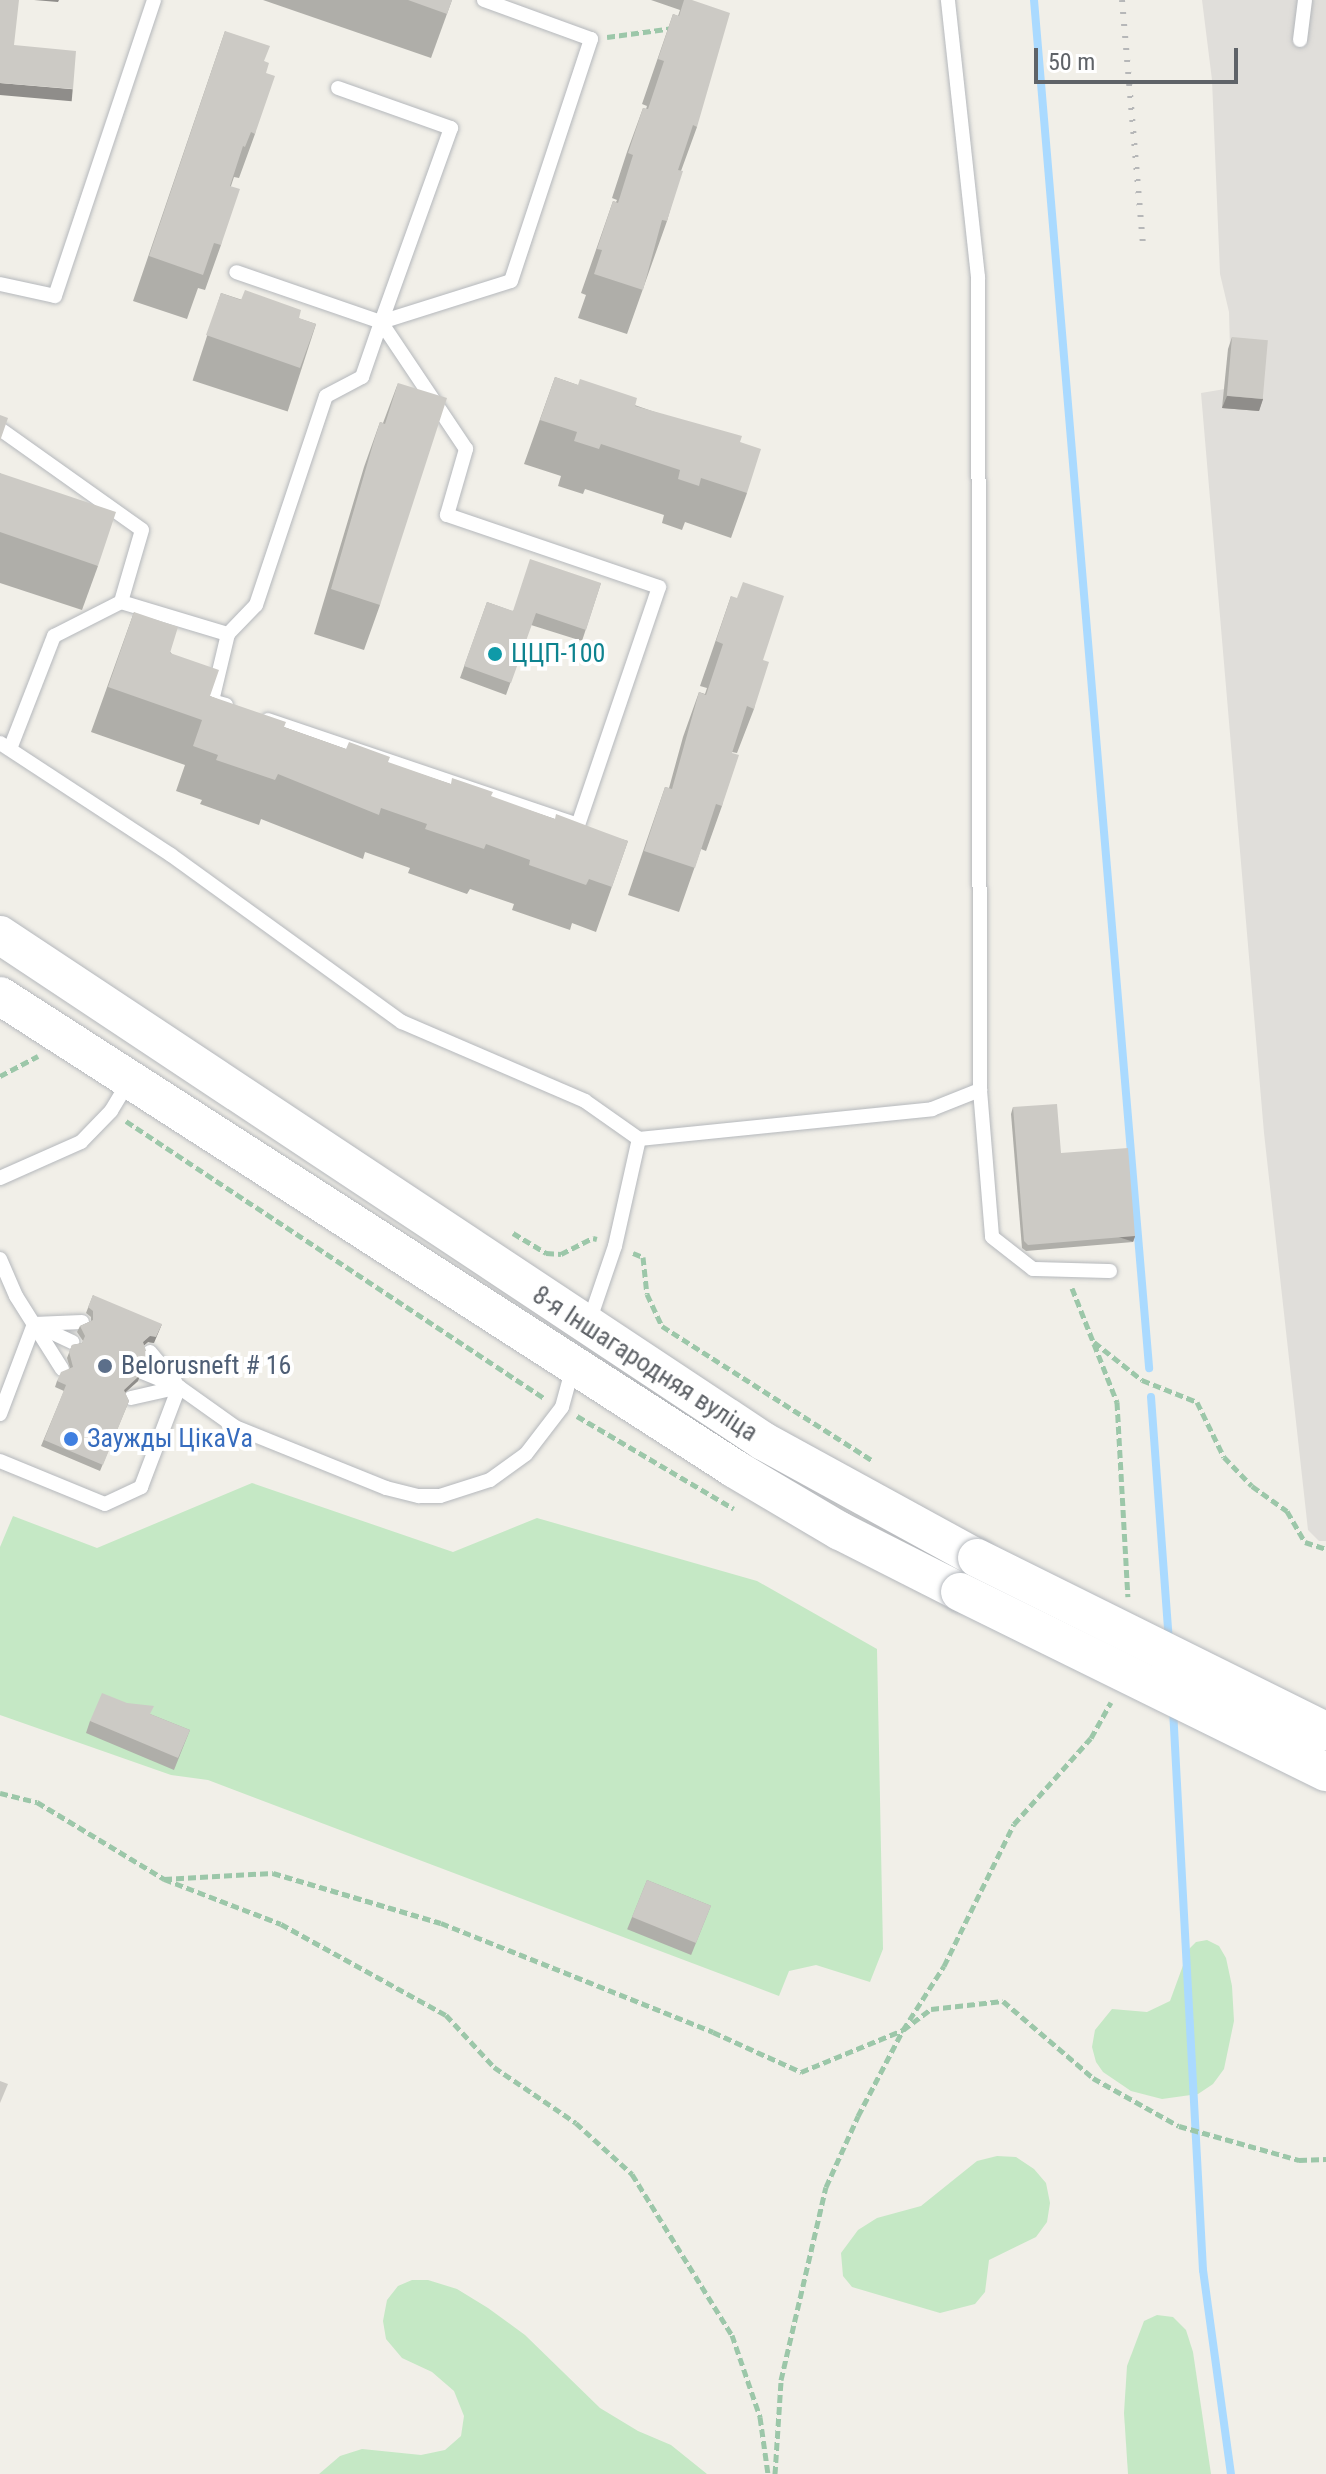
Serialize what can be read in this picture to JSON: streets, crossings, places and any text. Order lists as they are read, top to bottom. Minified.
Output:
{"streets":{"main road":["8-я Іншагародняя вуліца"]},"places":["ЦЦП-100","Belorusneft # 16","Заужды ЦікаVа"],"scale_bar":"50 m"}
